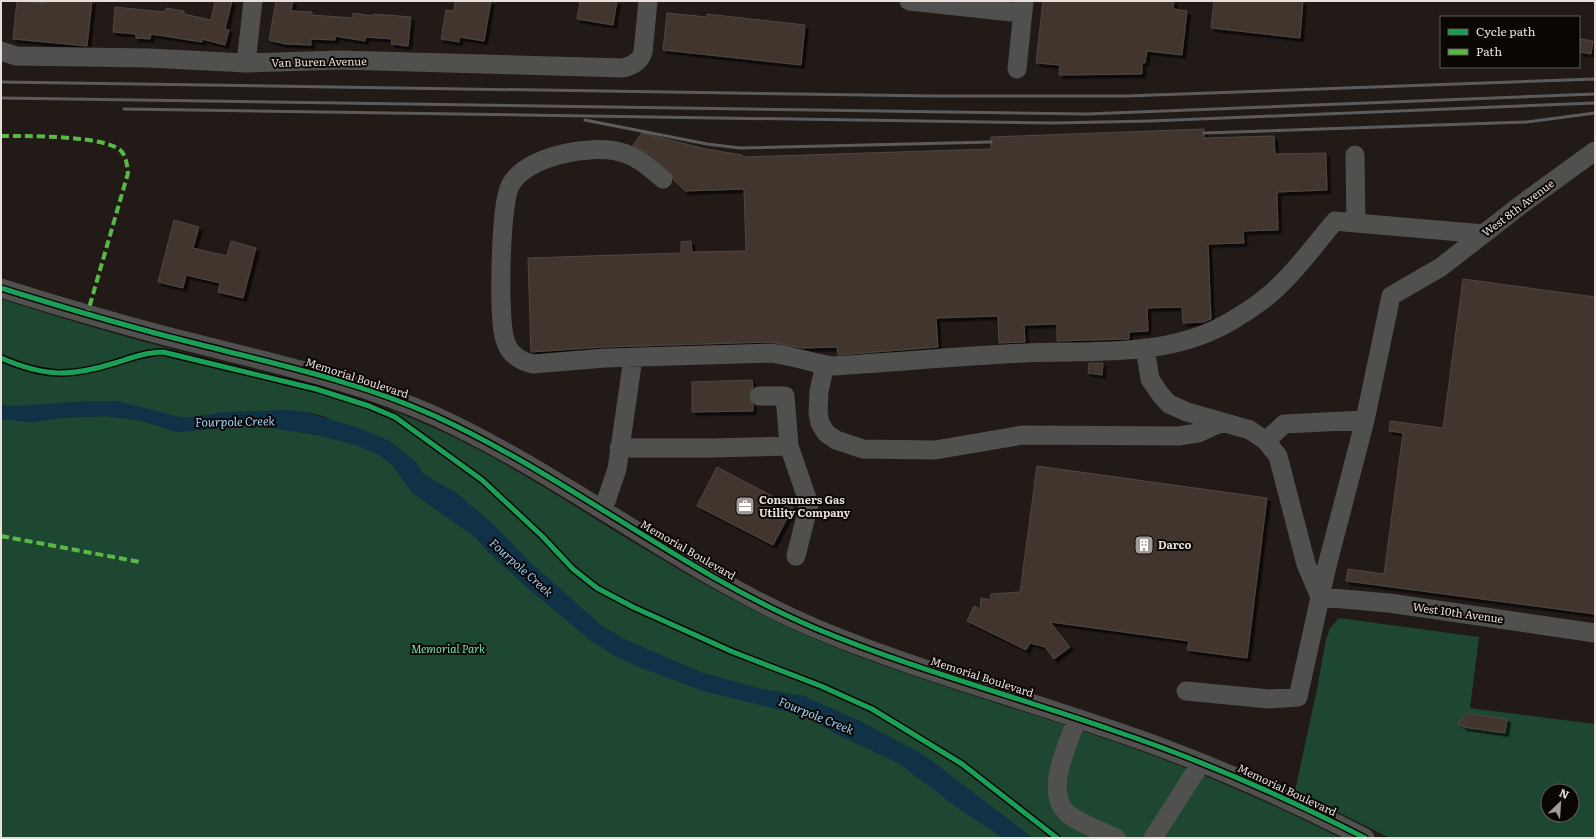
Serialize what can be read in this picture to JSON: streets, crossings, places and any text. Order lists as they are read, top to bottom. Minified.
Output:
{"streets":{"street":["Van Buren Avenue","West 8th Avenue","Memorial Boulevard","West 10th Avenue"]},"crossings":[["West 8th Avenue","West 10th Avenue"]],"water":["Fourpole Creek"],"parks":["Memorial Park"],"places":{"office":["Consumers Gas Utility Company"],"building":["Darco"]},"legend":["Cycle path","Path"],"north":"top right"}
